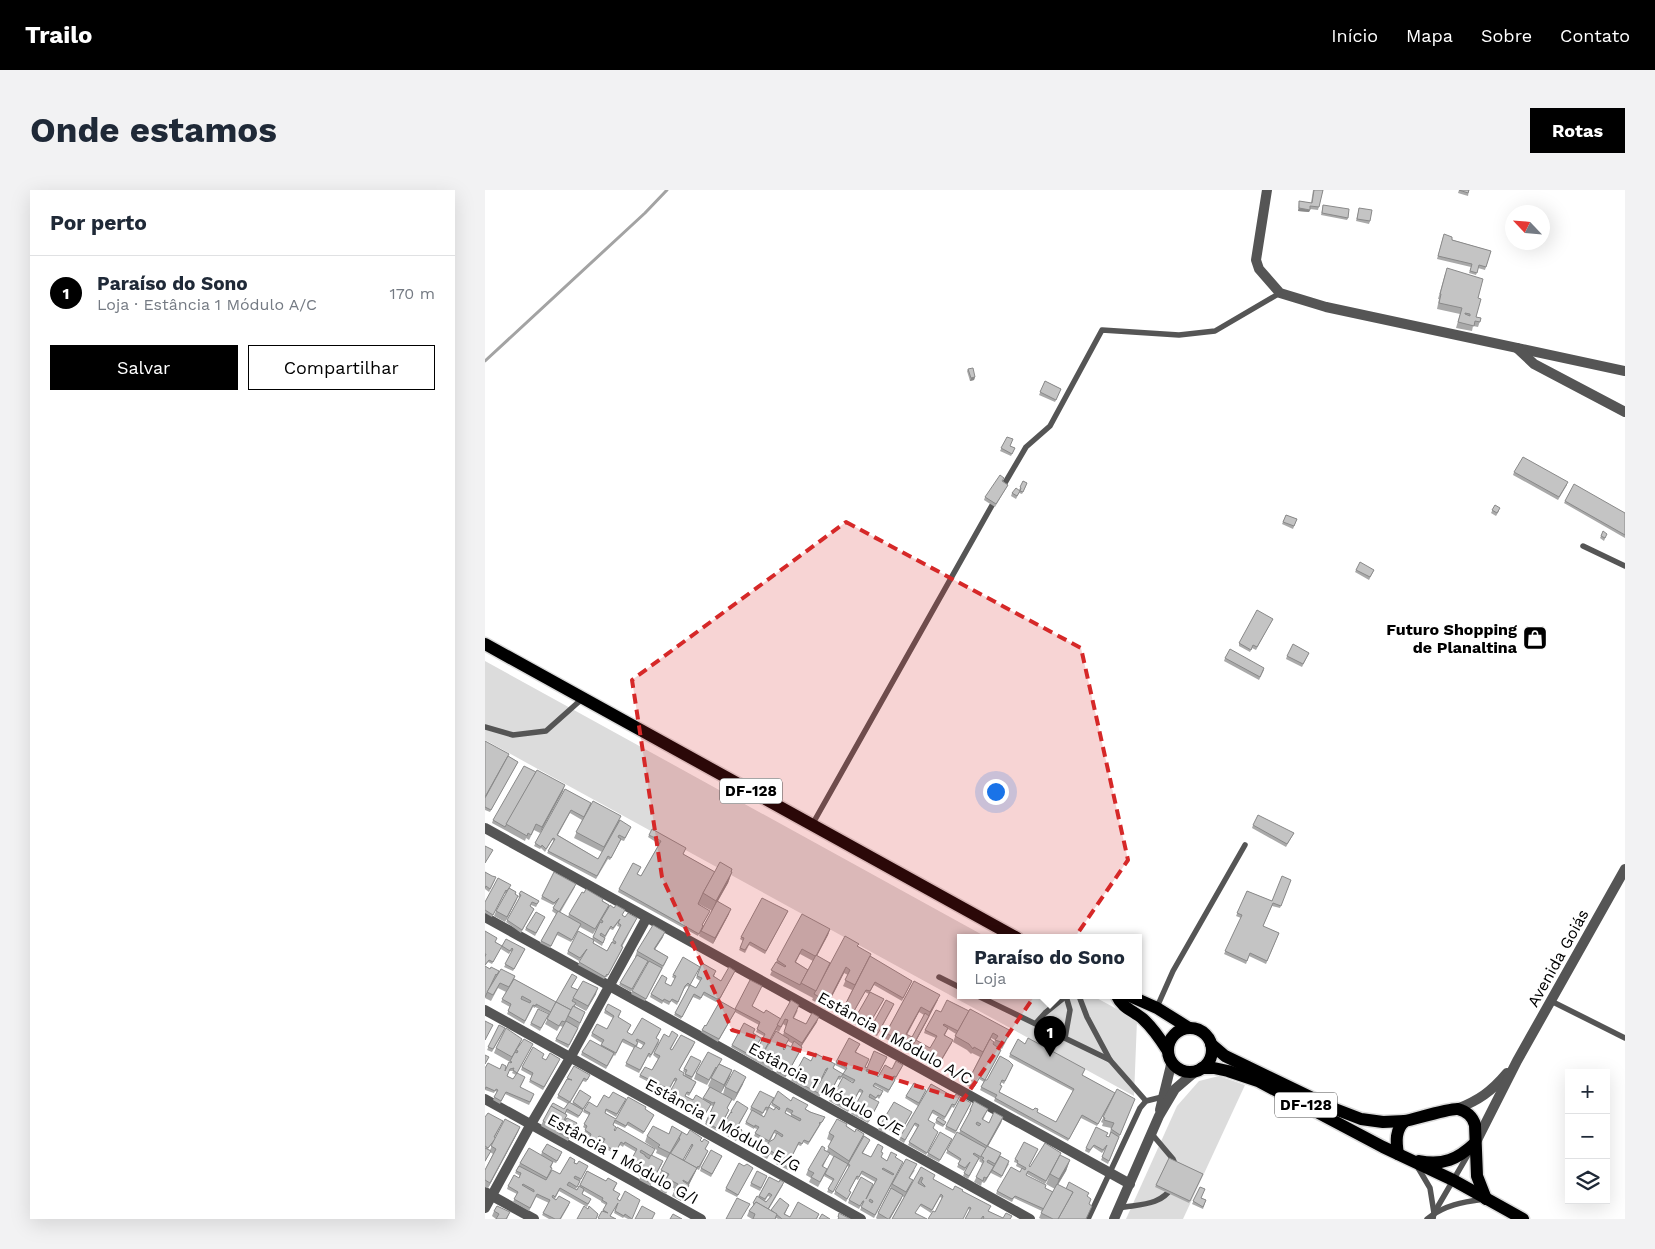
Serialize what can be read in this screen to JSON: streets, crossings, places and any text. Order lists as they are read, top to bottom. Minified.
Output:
{"streets":{"main road":["DF-128"],"street":["Avenida Goiás","Estância 1 Módulo A/C","Estância 1 Módulo C/E","Estância 1 Módulo E/G","Estância 1 Módulo G/I"]},"crossings":[["DF-128","Avenida Goiás"]],"places":{"shop":["Futuro Shopping de Planaltina"]},"north":"top left","page":{"header":"Trailo","nav":["Início","Mapa","Sobre","Contato"],"buttons":["Rotas",["Salvar","Compartilhar"]],"title":"Onde estamos","heading":"Por perto","list":[{"mark":"1","name":"Paraíso do Sono","note":"Loja · Estância 1 Módulo A/C","value":"170 m"}],"popup":["Paraíso do Sono","Loja"],"pins":"1","map_buttons":["+","−"]}}
